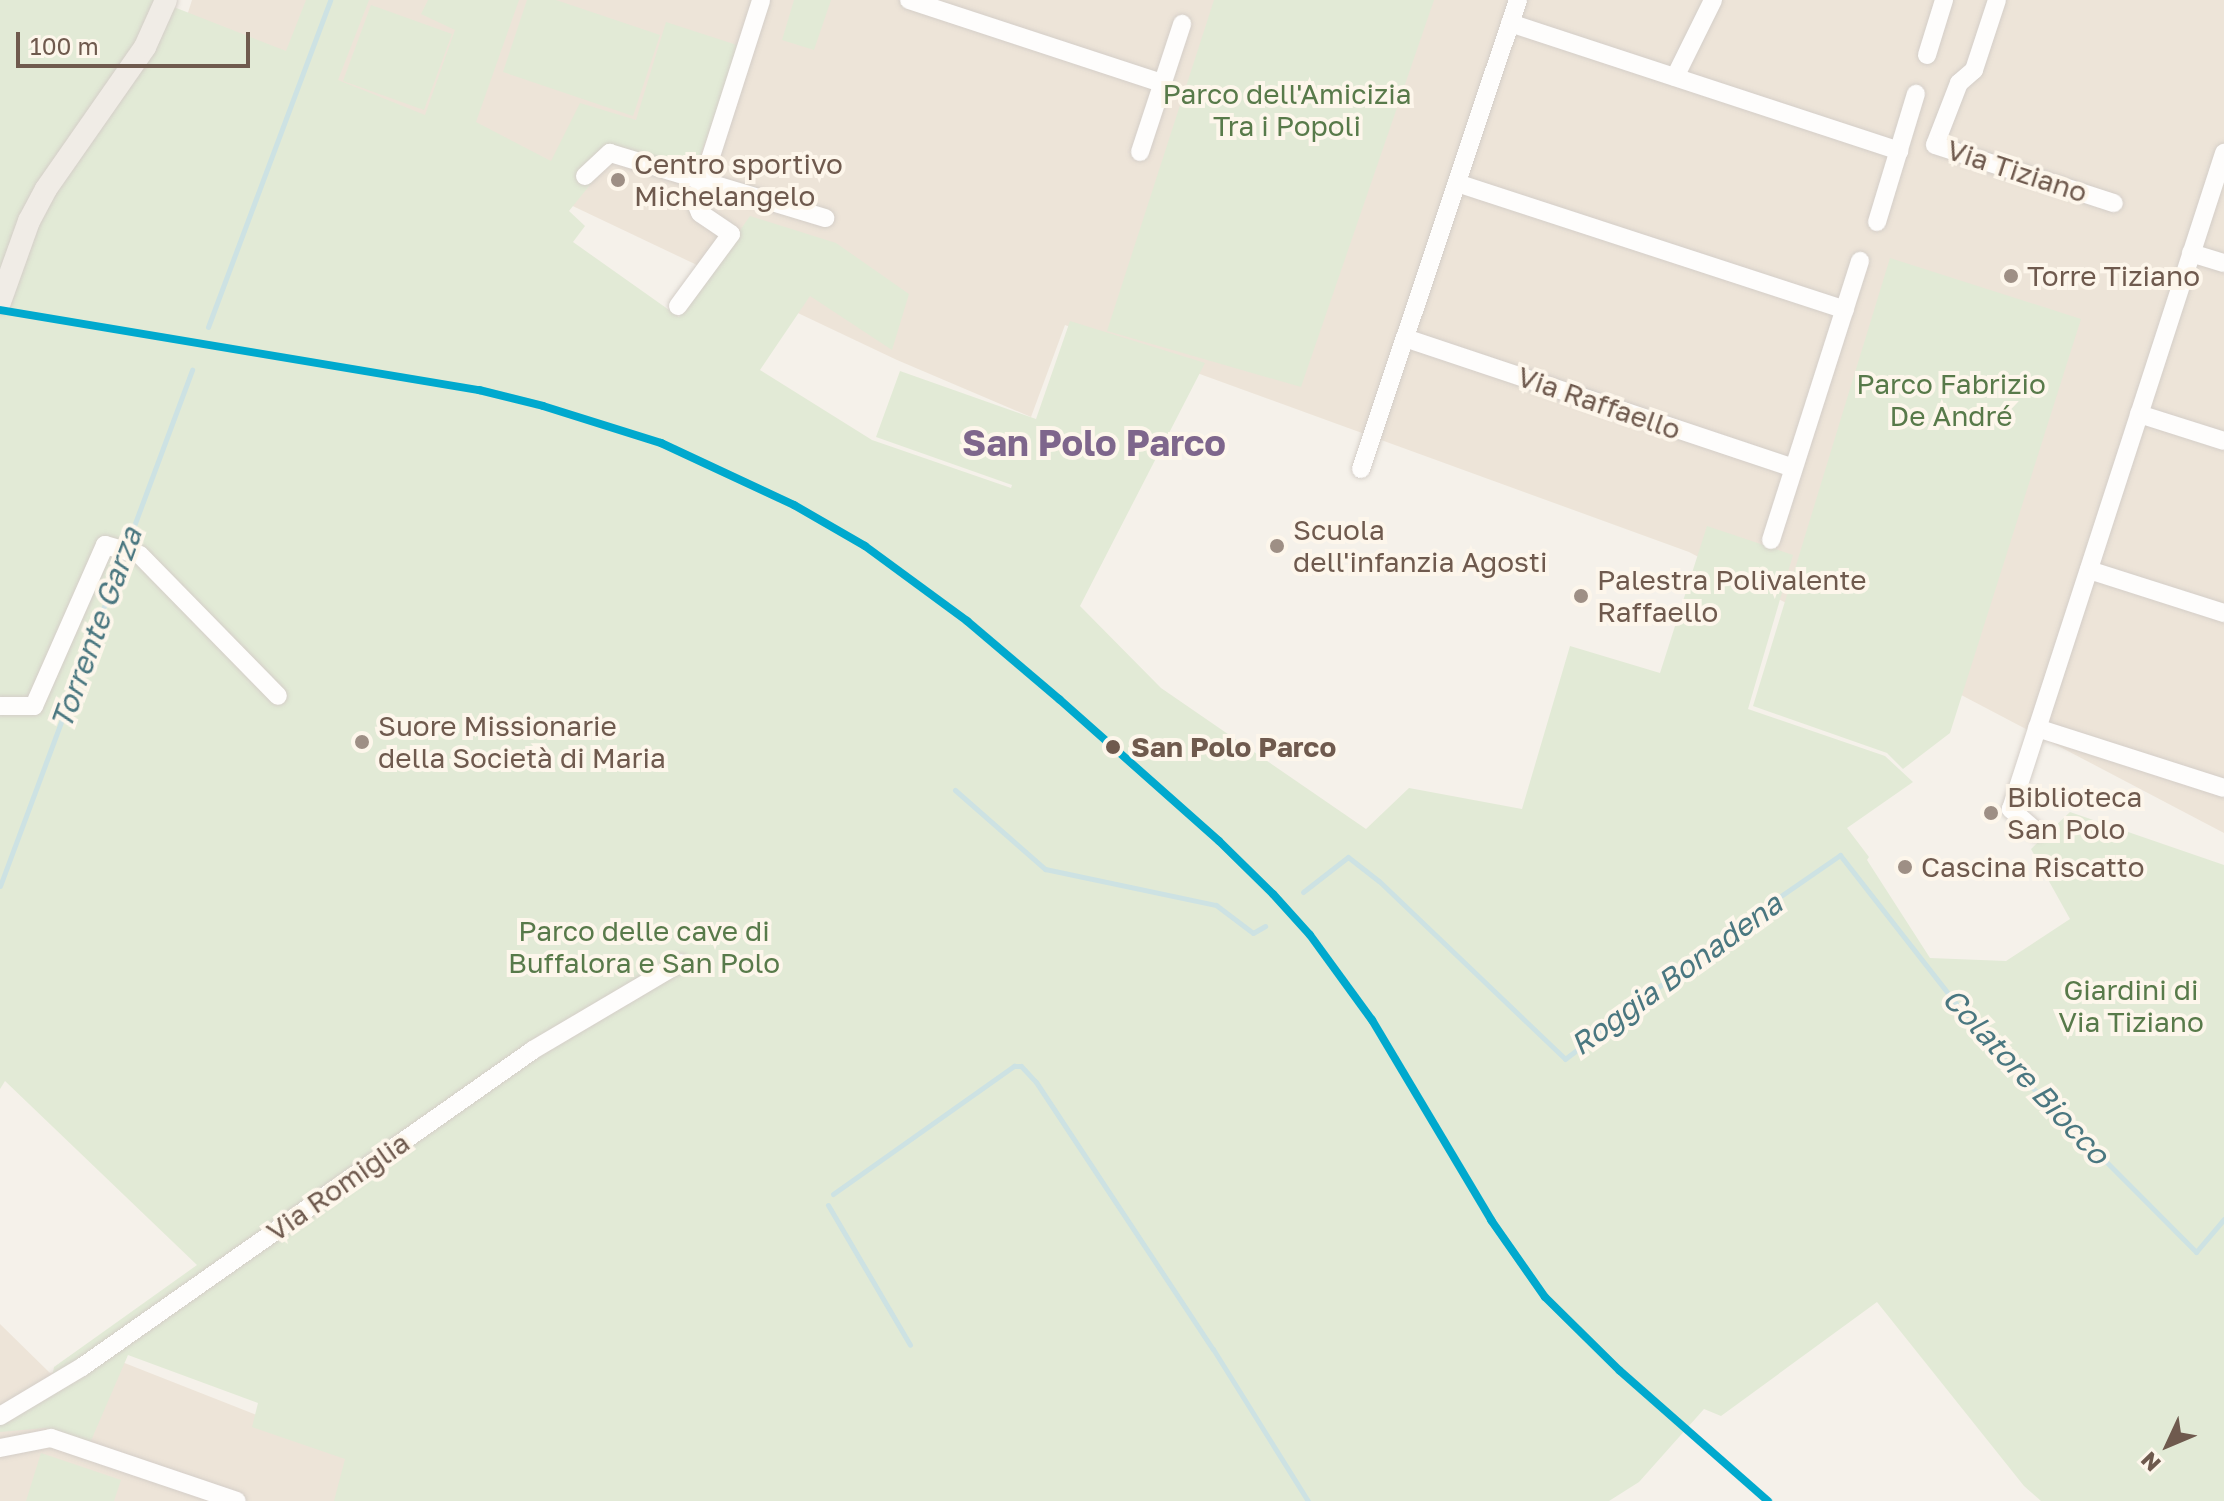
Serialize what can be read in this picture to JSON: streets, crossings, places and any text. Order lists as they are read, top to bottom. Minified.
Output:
{"streets":{"street":["Via Tiziano","Via Raffaello","Via Romiglia"]},"districts":["San Polo Parco"],"water":["Torrente Garza","Roggia Bonadena","Colatore Biocco"],"parks":["Parco dell'Amicizia Tra i Popoli","Parco Fabrizio De André","Parco delle cave di Buffalora e San Polo","Giardini di Via Tiziano"],"places":["Centro sportivo Michelangelo","Torre Tiziano","Scuola dell'infanzia Agosti","Palestra Polivalente Raffaello","Suore Missionarie della Società di Maria","San Polo Parco","Biblioteca San Polo","Cascina Riscatto"],"scale_bar":"100 m","north":"bottom left"}
